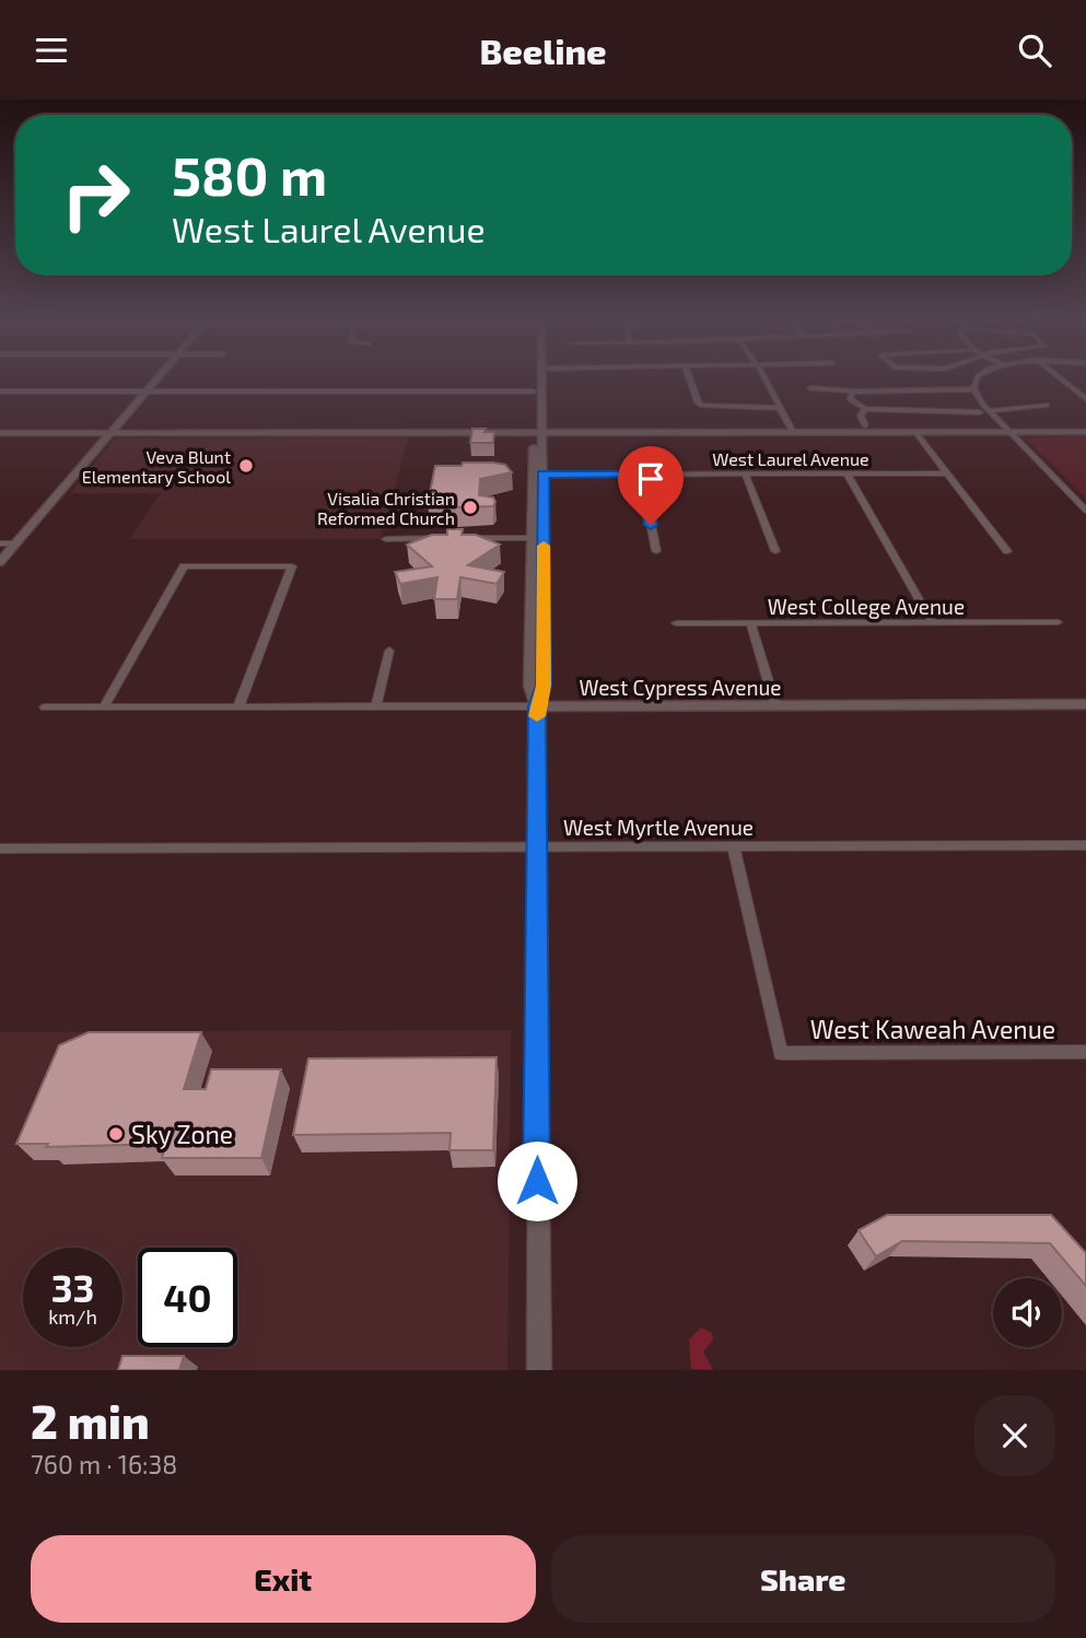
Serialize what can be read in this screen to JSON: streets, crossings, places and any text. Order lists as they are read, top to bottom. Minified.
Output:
{"streets":{"street":["West Laurel Avenue","West College Avenue","West Cypress Avenue","West Myrtle Avenue","West Kaweah Avenue"]},"crossings":[["West Myrtle Avenue","West Kaweah Avenue"]],"places":["Veva Blunt Elementary School","Visalia Christian Reformed Church","Sky Zone"],"page":{"header":"Beeline","turn":["580 m","West Laurel Avenue"],"speed":"33 km/h","limit":"40","heading":["2 min","760 m · 16:38"],"buttons":["Exit","Share"]}}
